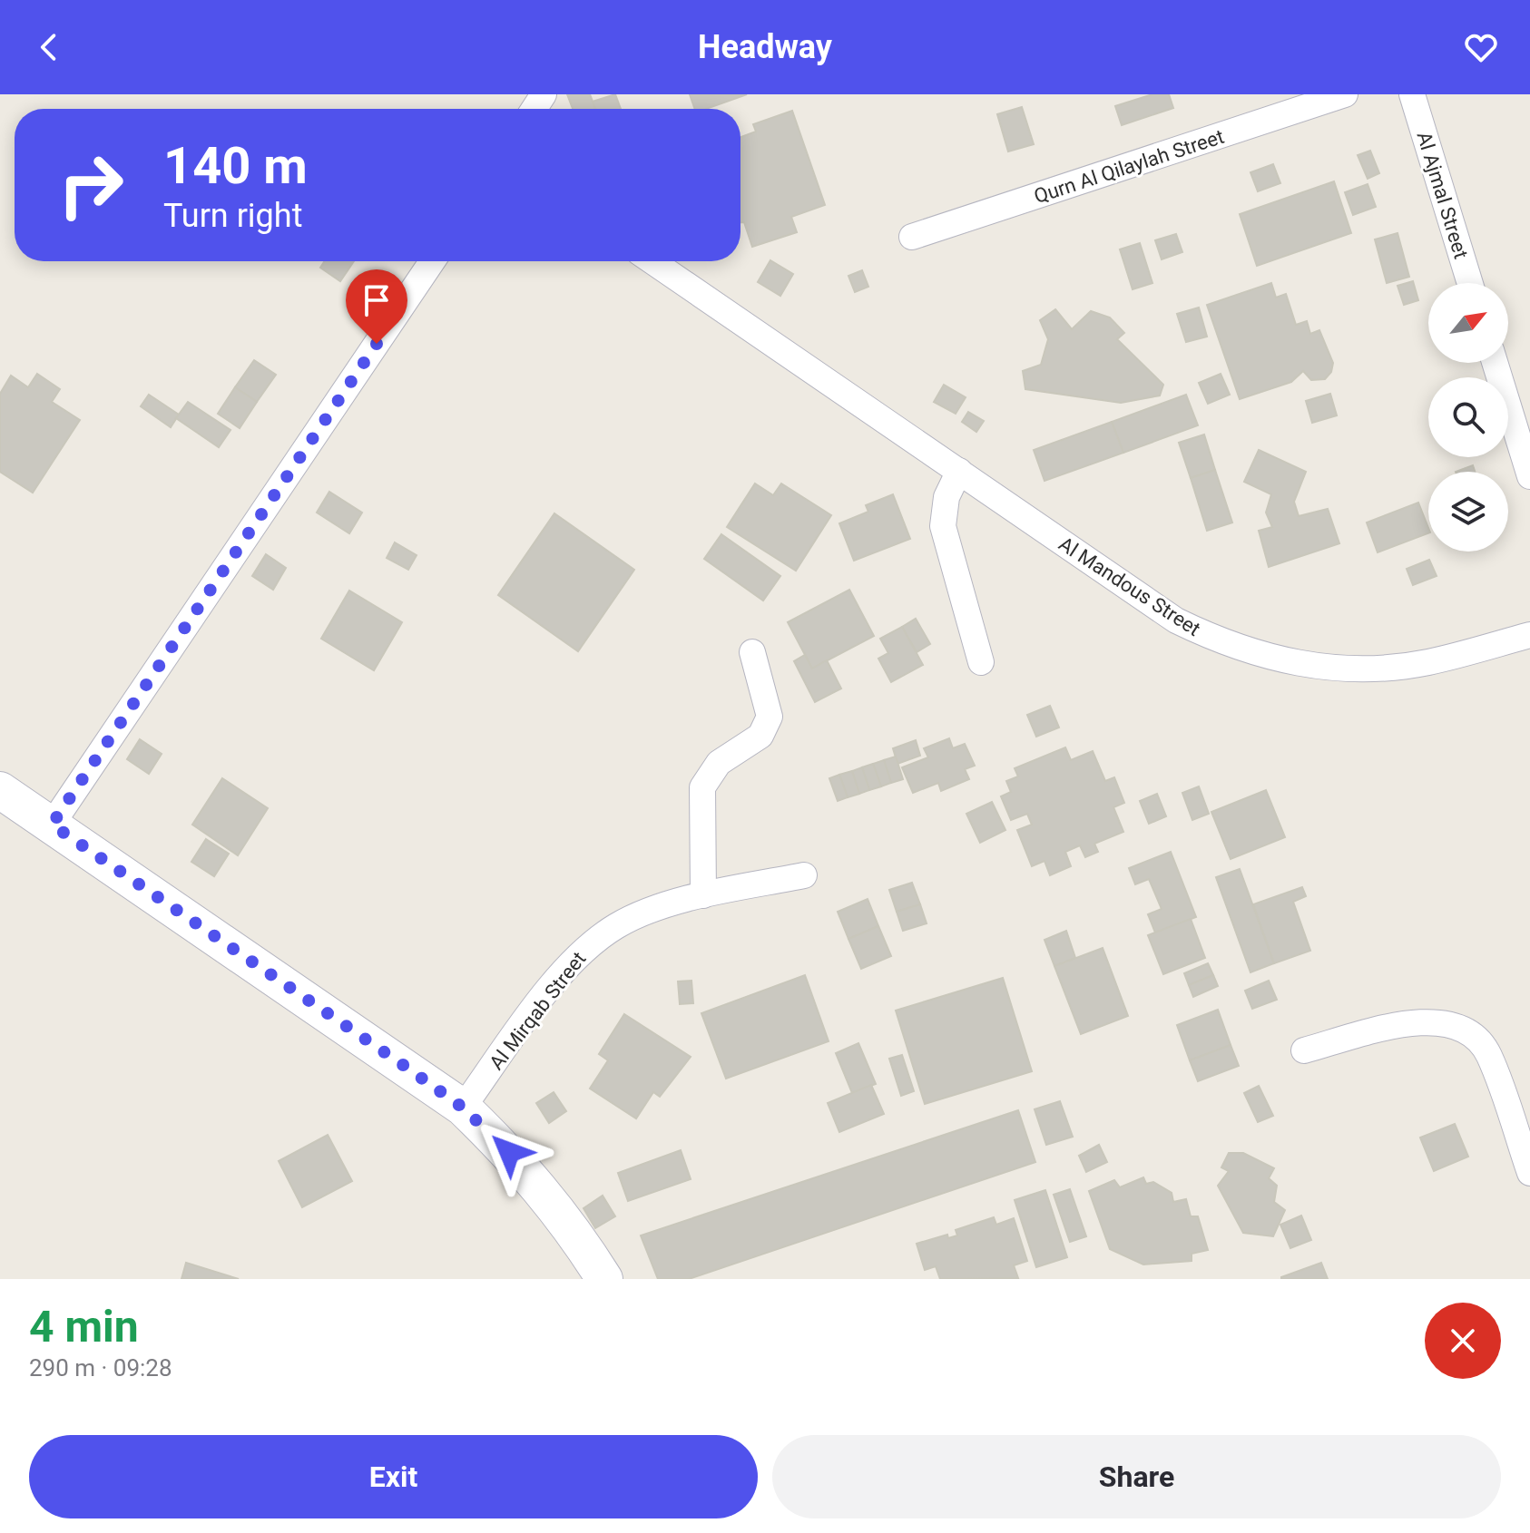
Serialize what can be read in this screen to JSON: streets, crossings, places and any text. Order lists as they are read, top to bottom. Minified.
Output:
{"streets":{"street":["Qurn Al Qilaylah Street","Al Ajmal Street","Al Mandous Street","Al Mirqab Street"]},"north":"top right","page":{"header":"Headway","turn":["140 m","Turn right"],"heading":["4 min","290 m · 09:28"],"buttons":["Exit","Share"]}}
